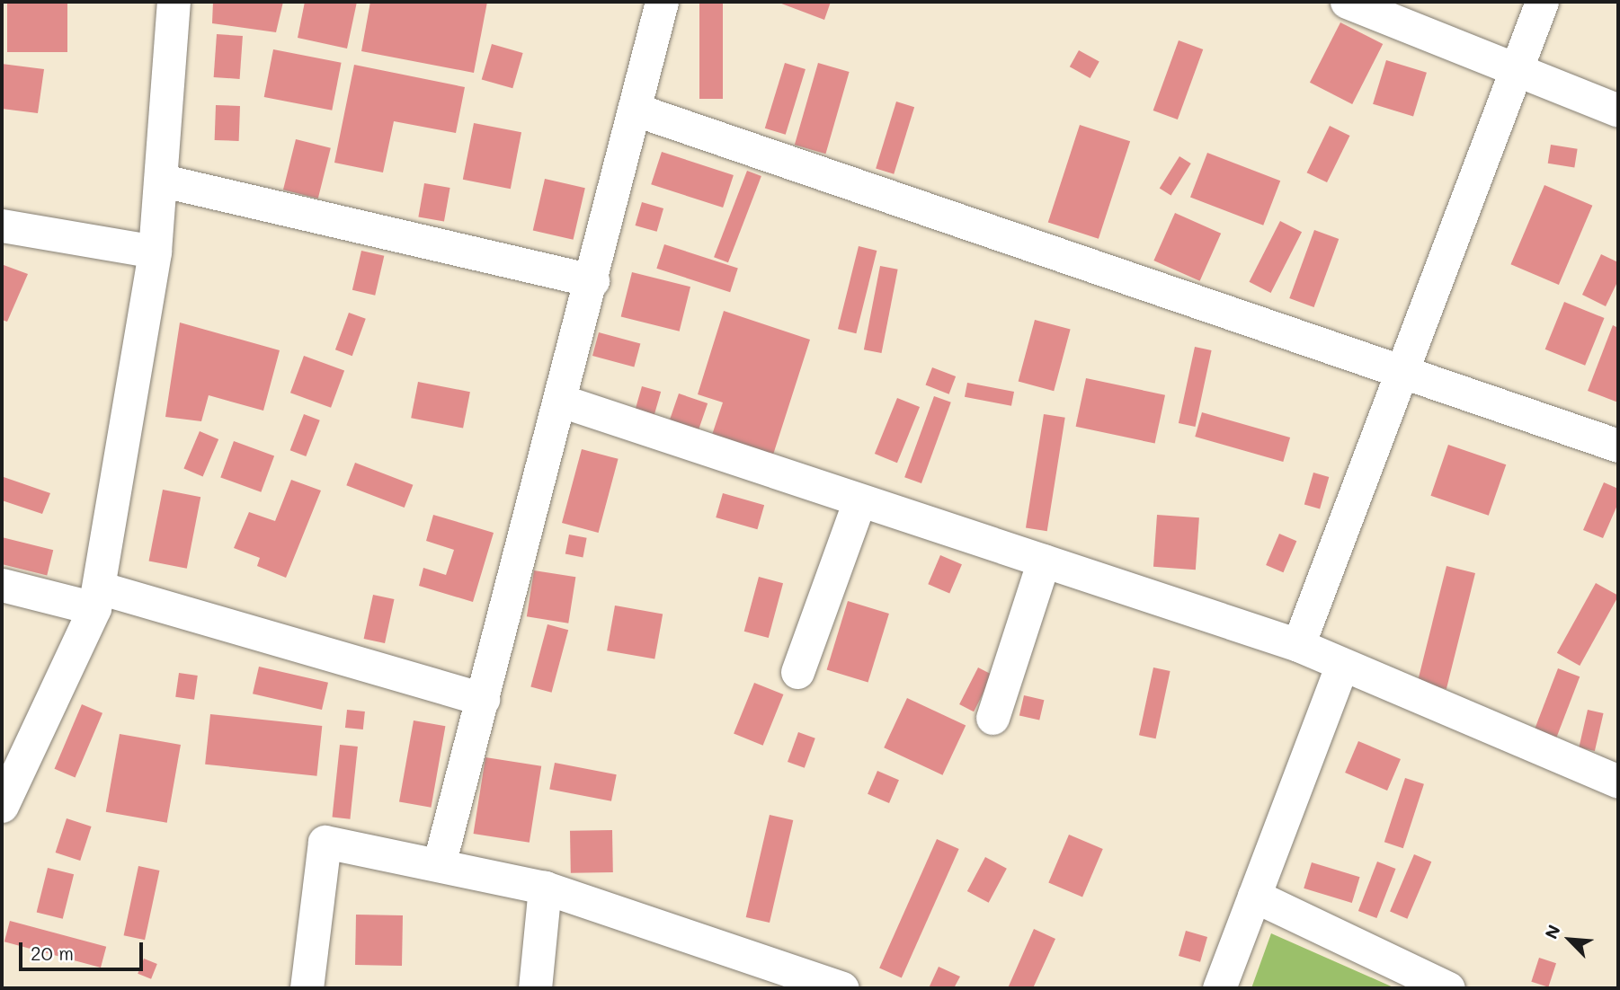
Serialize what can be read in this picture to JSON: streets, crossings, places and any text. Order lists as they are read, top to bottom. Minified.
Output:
{"scale_bar":"20 m","north":"top left"}
